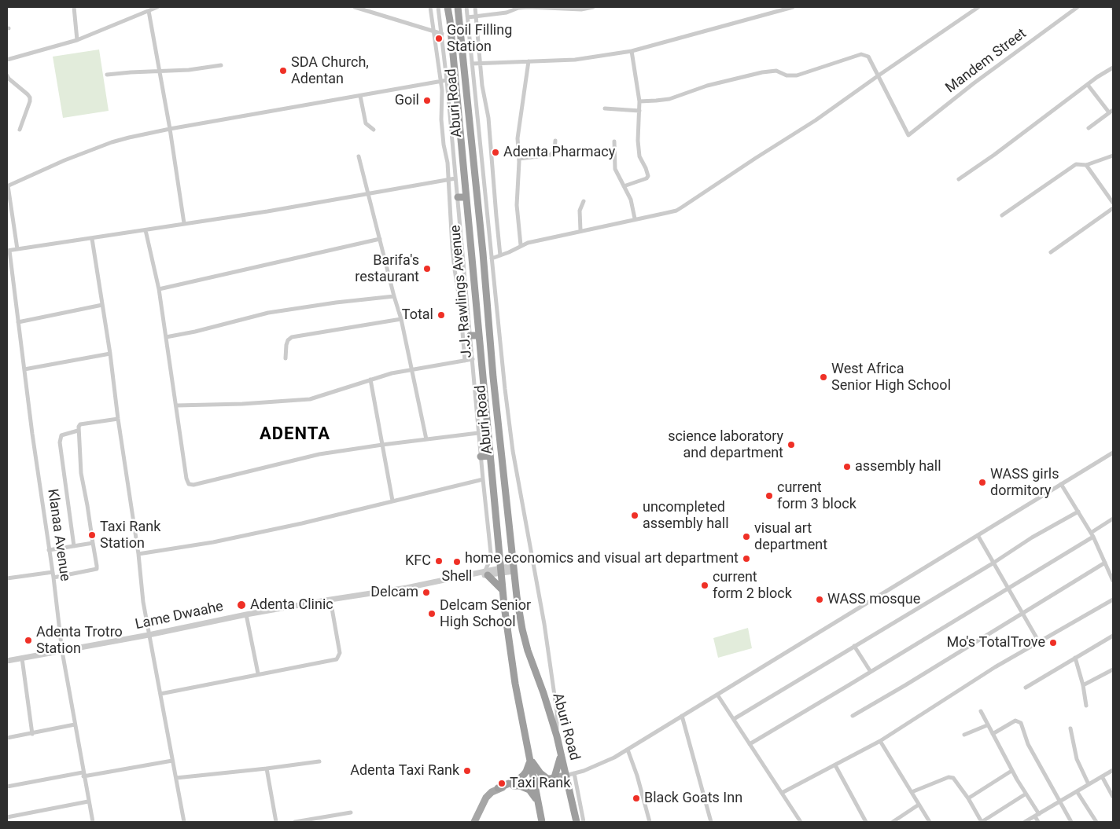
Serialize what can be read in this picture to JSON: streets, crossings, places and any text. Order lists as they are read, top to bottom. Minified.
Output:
{"streets":{"highway":["Aburi Road","J.J. Rawlings Avenue"],"street":["Mandem Street","Klanaa Avenue","Lame Dwaahe"]},"crossings":[["Aburi Road","Lame Dwaahe"],["J.J. Rawlings Avenue","Lame Dwaahe"],["Klanaa Avenue","Lame Dwaahe"]],"districts":["ADENTA"],"places":["Goil Filling Station","SDA Church, Adentan","Goil","Adenta Pharmacy","Barifa's restaurant","Total","West Africa Senior High School","science laboratory and department","assembly hall","WASS girls dormitory","current form 3 block","uncompleted assembly hall","Taxi Rank Station","visual art department","home economics and visual art department","KFC","Shell","current form 2 block","Delcam","WASS mosque","Adenta Clinic","Delcam Senior High School","Adenta Trotro Station","Mo's TotalTrove","Adenta Taxi Rank","Taxi Rank","Black Goats Inn"]}
